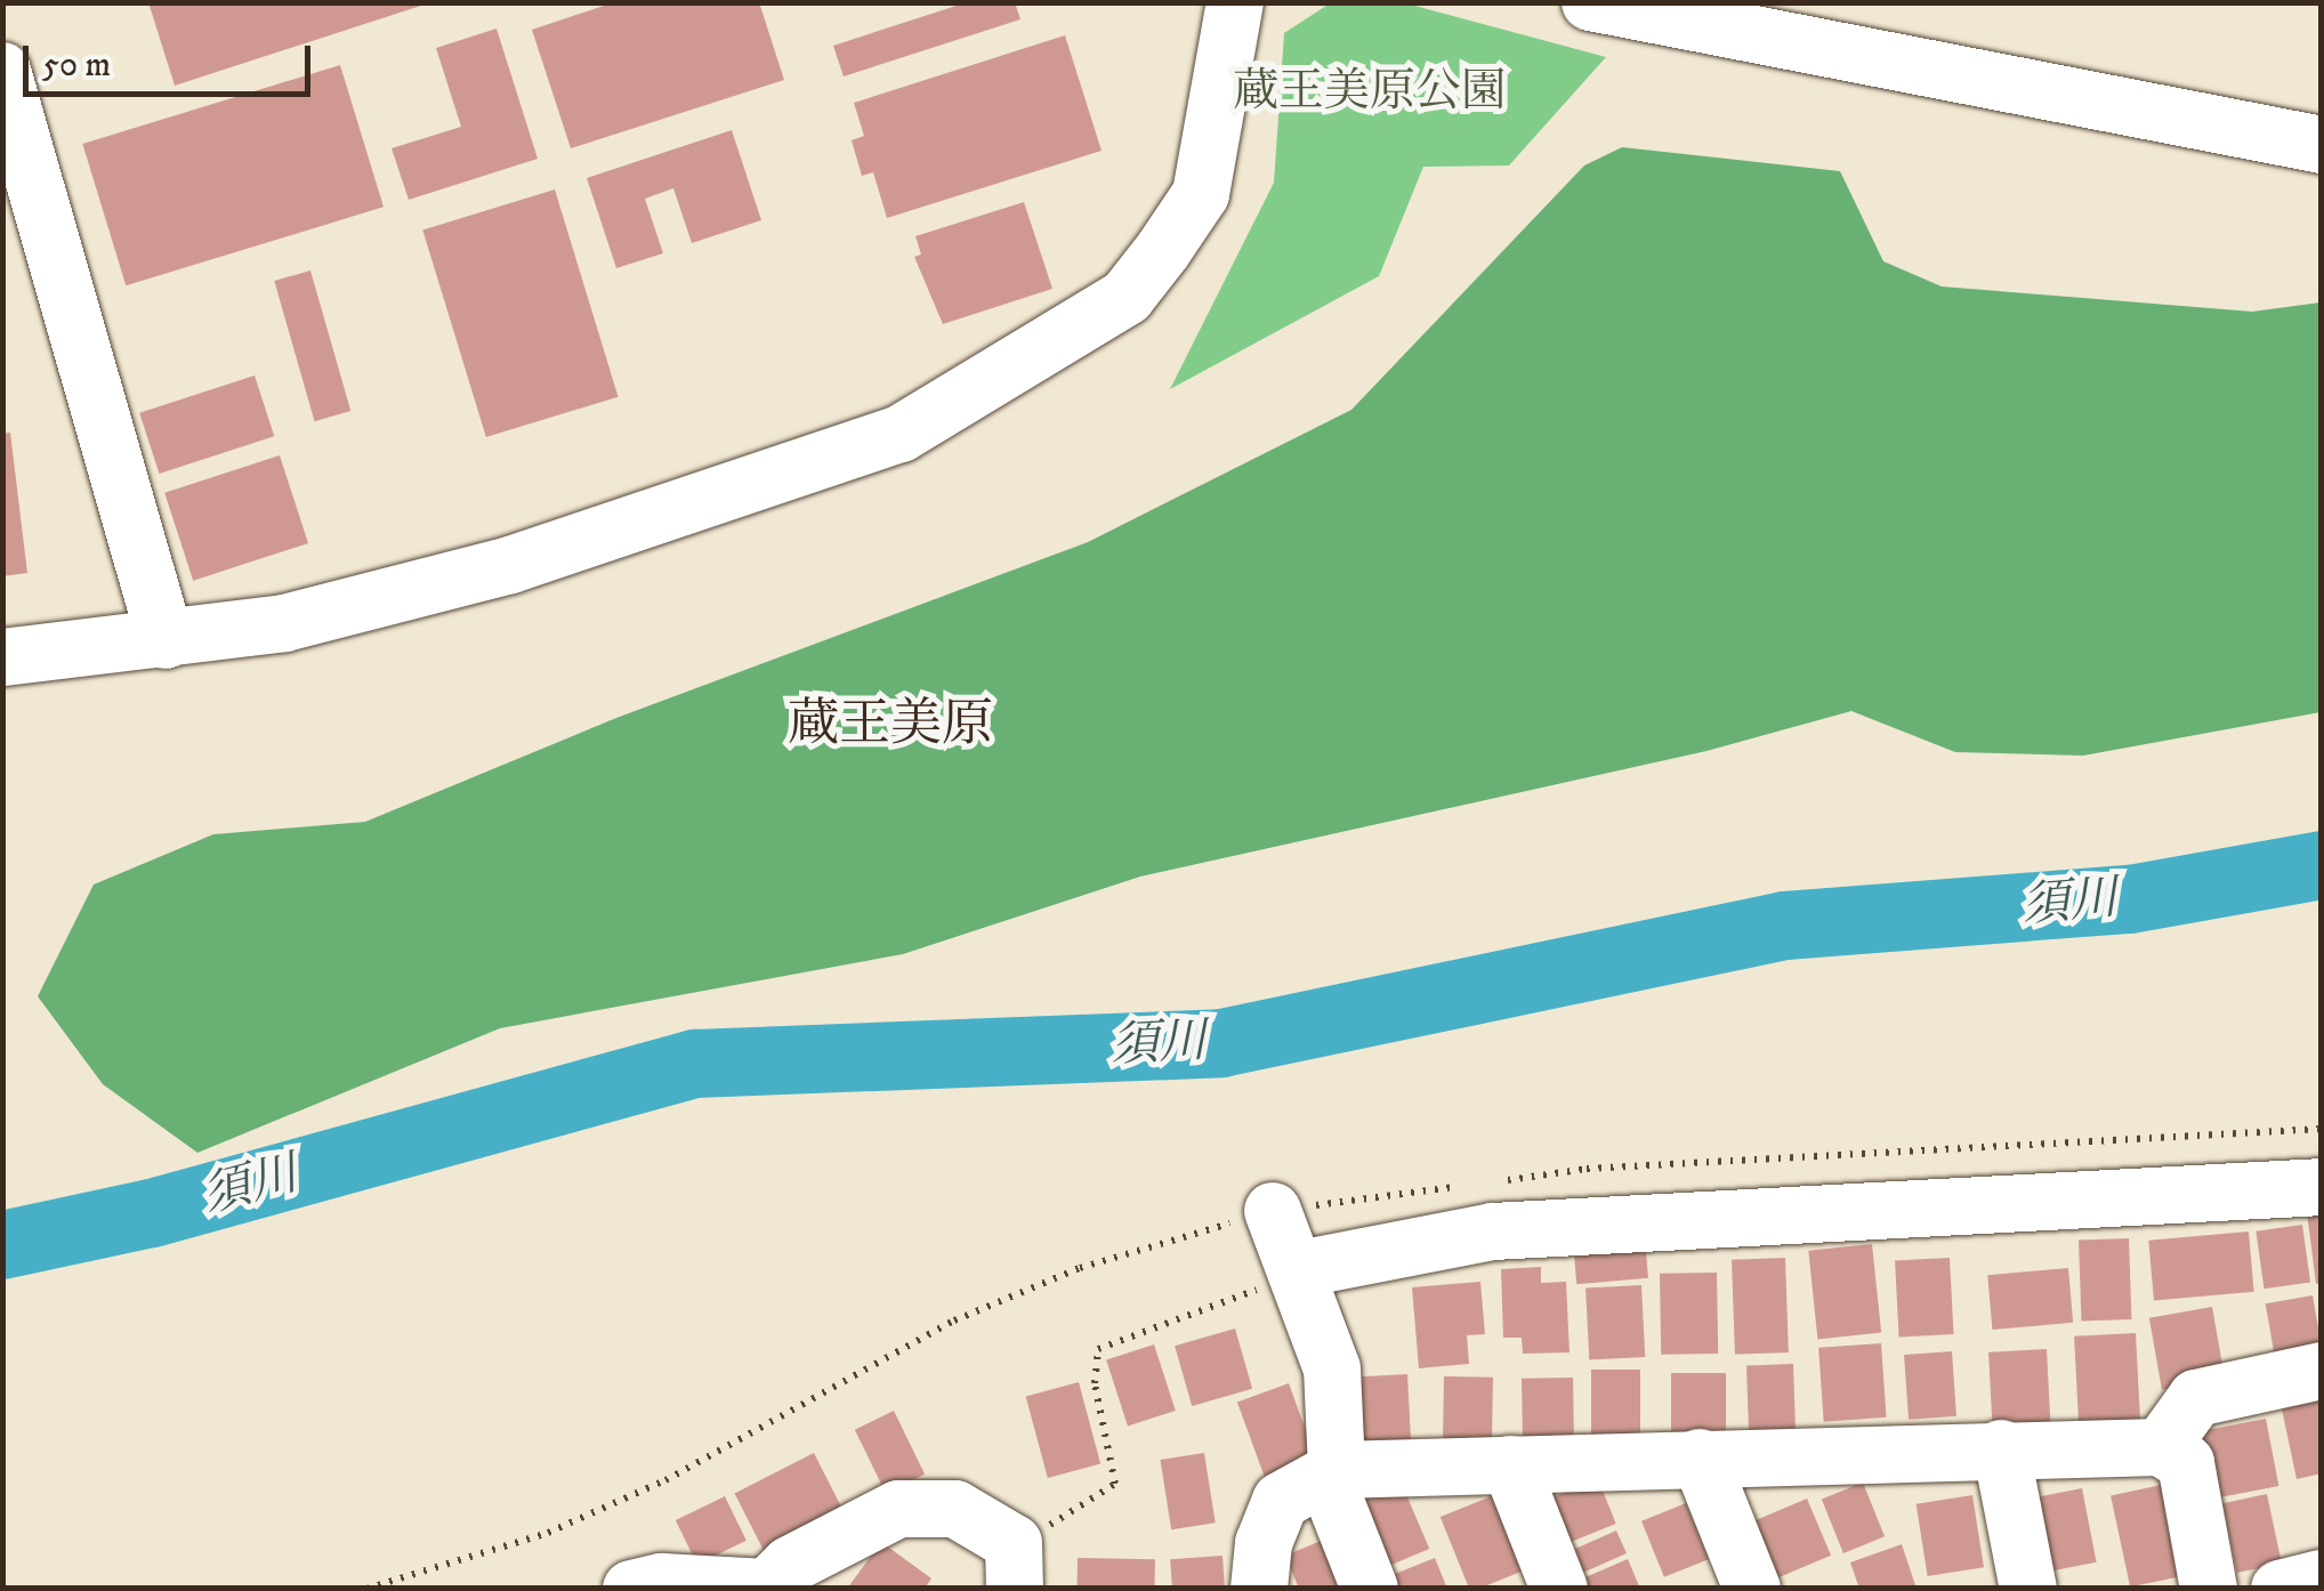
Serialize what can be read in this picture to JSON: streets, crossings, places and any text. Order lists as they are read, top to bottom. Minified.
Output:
{"districts":["蔵王美原"],"water":["須川"],"parks":["蔵王美原公園"],"scale_bar":"50 m"}
